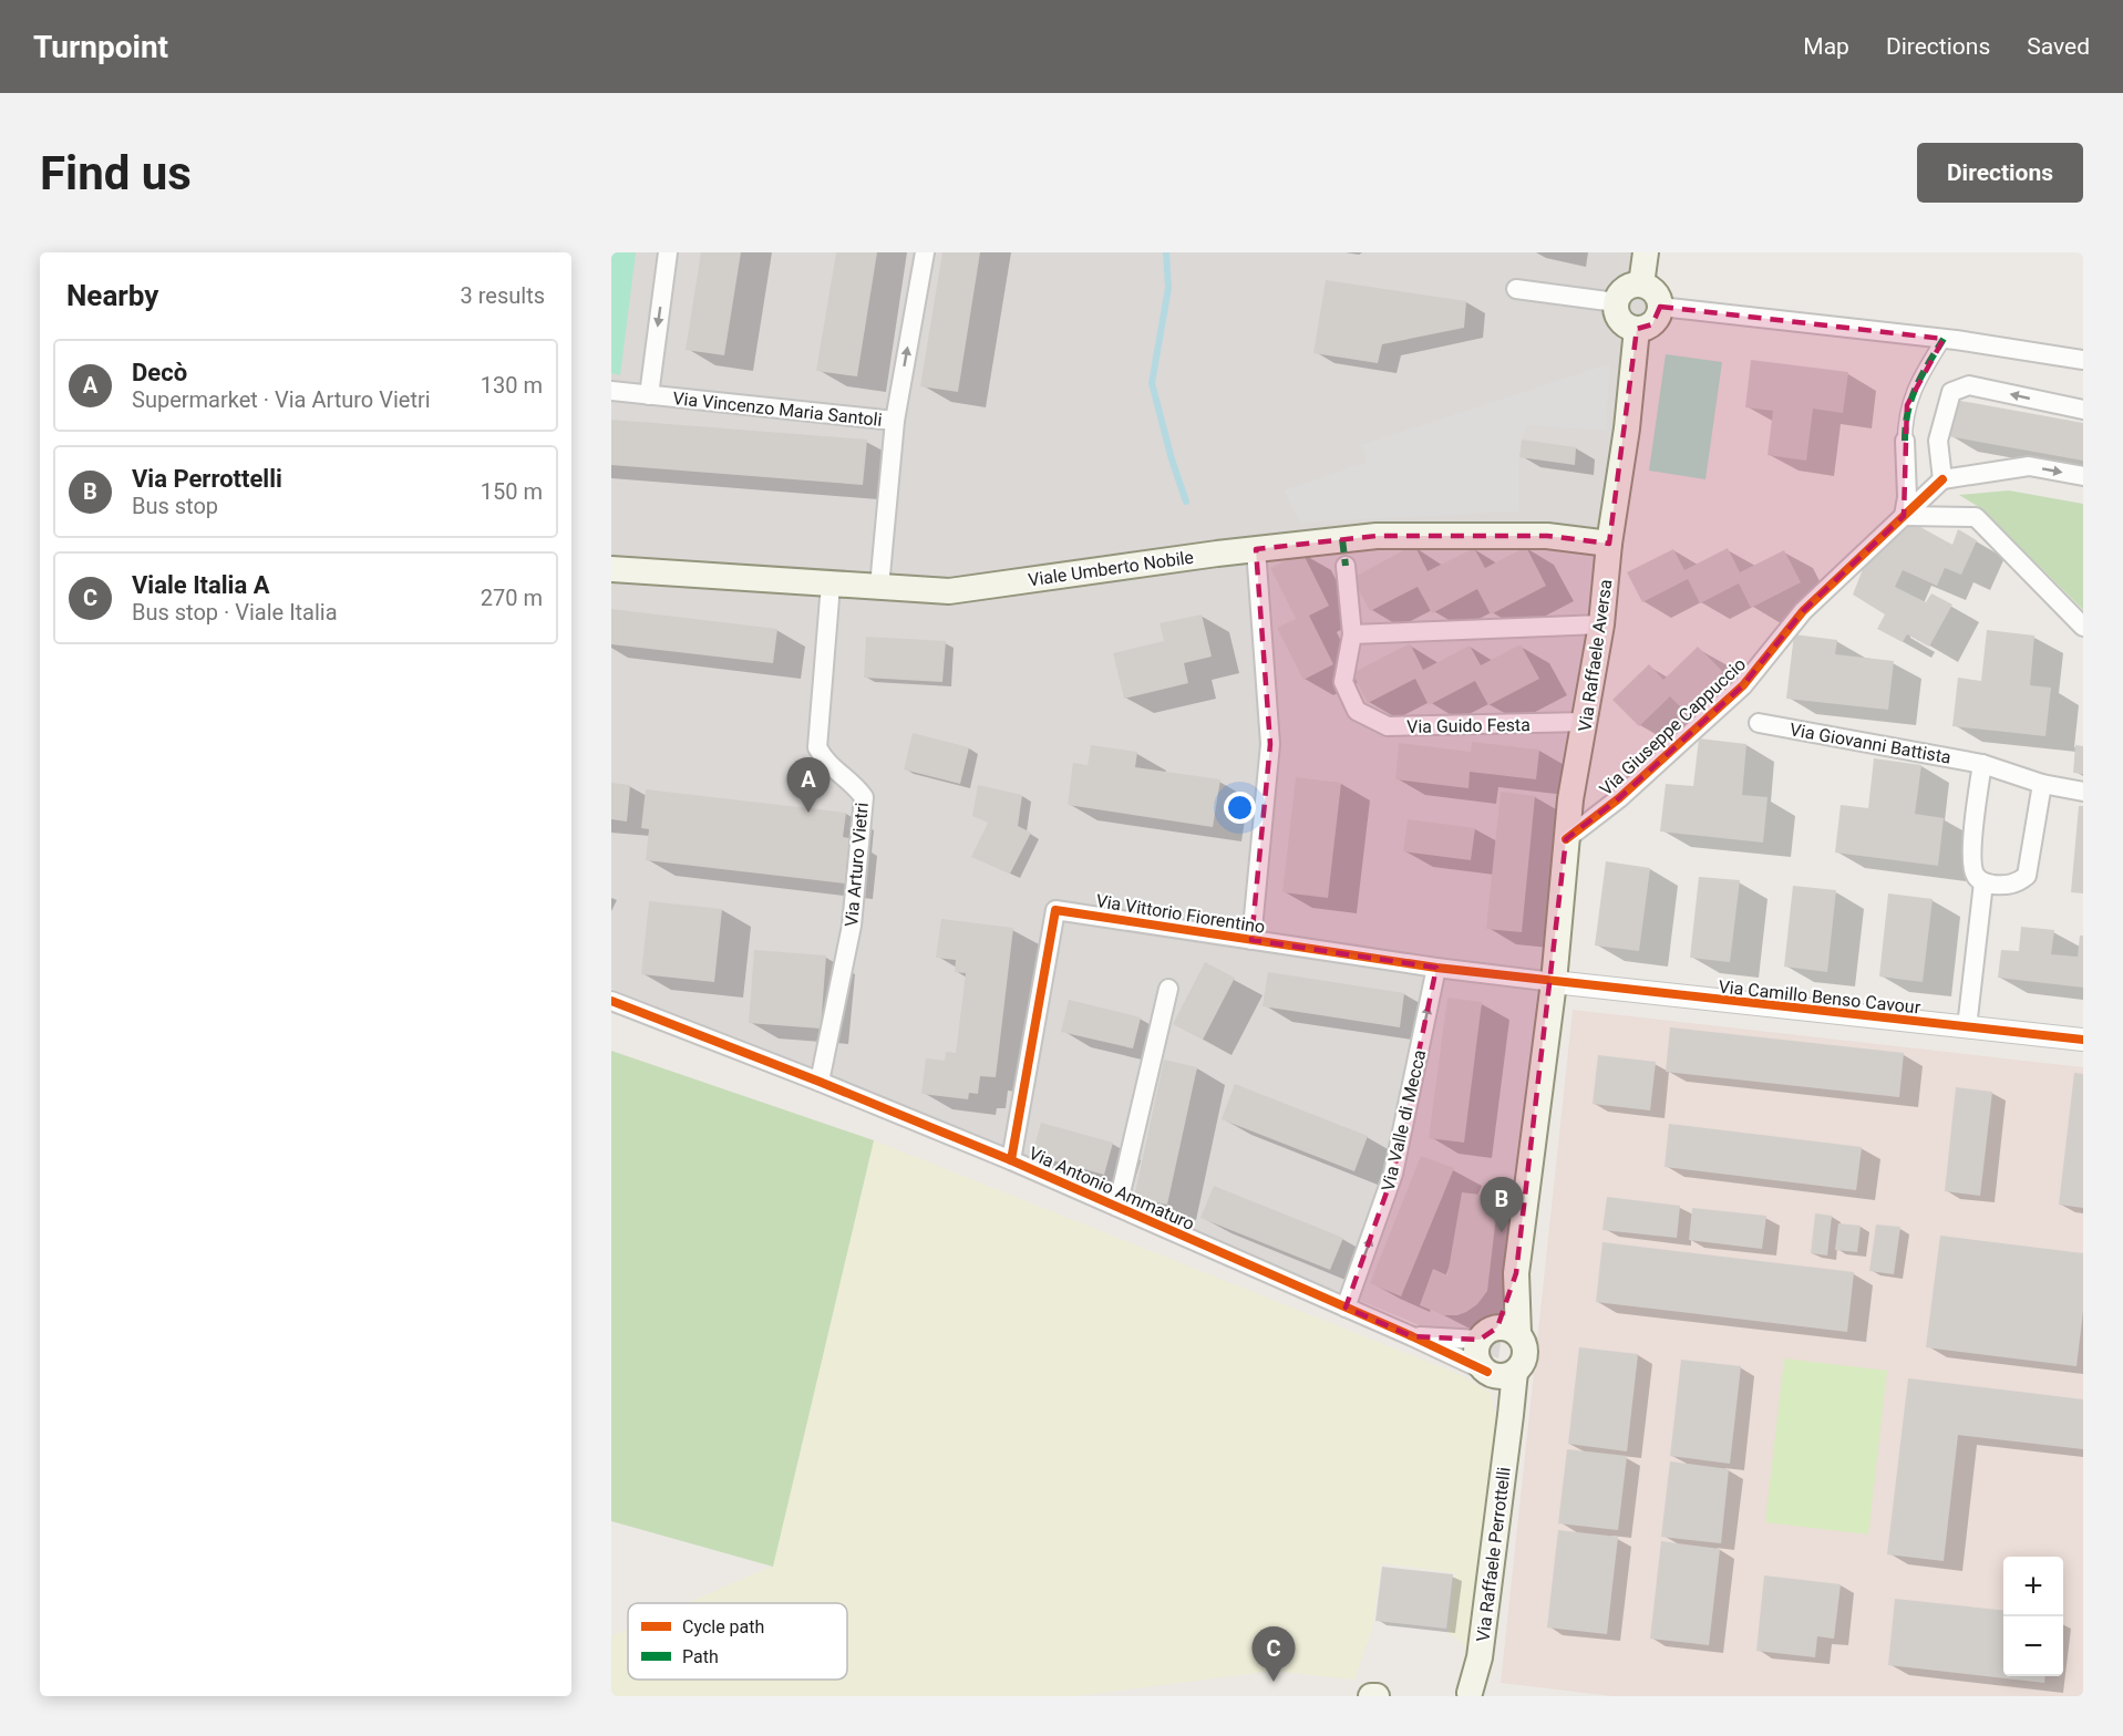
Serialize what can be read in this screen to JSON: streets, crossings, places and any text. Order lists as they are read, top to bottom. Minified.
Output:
{"streets":{"main road":["Viale Umberto Nobile","Via Raffaele Aversa","Via Raffaele Perrottelli"],"street":["Via Vincenzo Maria Santoli","Via Guido Festa","Via Giuseppe Cappuccio","Via Giovanni Battista","Via Arturo Vietri","Via Vittorio Fiorentino","Via Camillo Benso Cavour","Via Valle di Mecca","Via Antonio Ammaturo"]},"crossings":[["Via Vincenzo Maria Santoli","Viale Umberto Nobile"],["Viale Umberto Nobile","Via Raffaele Aversa"],["Viale Umberto Nobile","Via Guido Festa"],["Viale Umberto Nobile","Via Arturo Vietri"],["Via Raffaele Aversa","Via Guido Festa"],["Via Raffaele Aversa","Via Giuseppe Cappuccio"],["Via Raffaele Aversa","Via Vittorio Fiorentino"],["Via Raffaele Aversa","Via Camillo Benso Cavour"],["Via Arturo Vietri","Via Antonio Ammaturo"],["Via Vittorio Fiorentino","Via Camillo Benso Cavour"],["Via Vittorio Fiorentino","Via Valle di Mecca"],["Via Vittorio Fiorentino","Via Antonio Ammaturo"],["Via Valle di Mecca","Via Antonio Ammaturo"],["Via Antonio Ammaturo","Via Raffaele Perrottelli"]],"one_way":["Via Valle di Mecca"],"legend":["Cycle path","Path"],"page":{"header":"Turnpoint","nav":["Map","Directions","Saved"],"buttons":"Directions","title":"Find us","heading":["Nearby","3 results"],"list":[{"mark":"A","name":"Decò","note":"Supermarket · Via Arturo Vietri","value":"130 m"},{"mark":"B","name":"Via Perrottelli","note":"Bus stop","value":"150 m"},{"mark":"C","name":"Viale Italia A","note":"Bus stop · Viale Italia","value":"270 m"}],"pins":["A","B","C"],"map_buttons":["+","−"]}}
